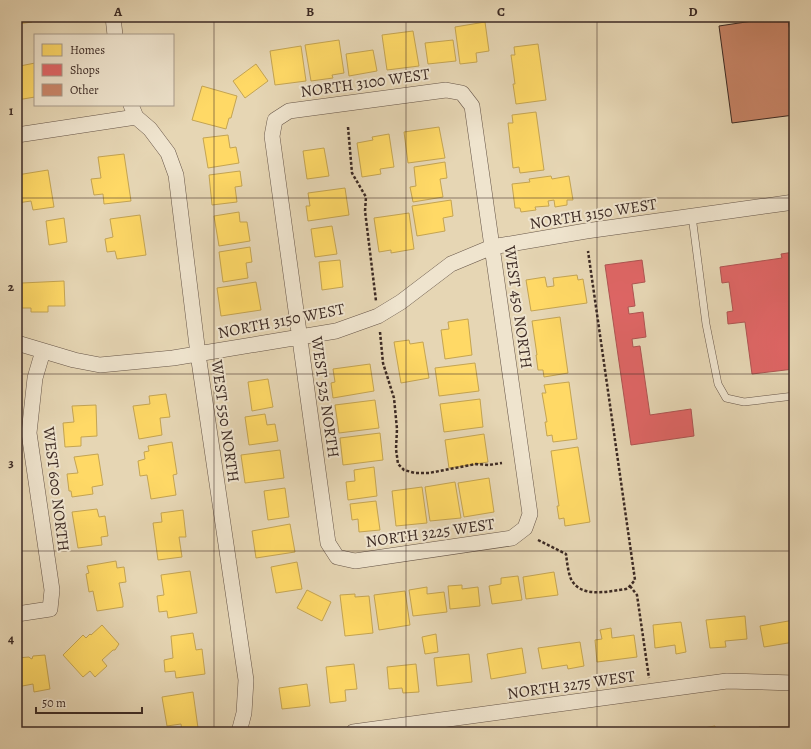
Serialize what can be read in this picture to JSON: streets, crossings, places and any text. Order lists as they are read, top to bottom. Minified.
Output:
{"streets":{"street":["NORTH 3100 WEST","NORTH 3150 WEST","WEST 450 NORTH","WEST 525 NORTH","WEST 550 NORTH","WEST 600 NORTH","NORTH 3225 WEST","NORTH 3275 WEST"]},"crossings":[["NORTH 3100 WEST","WEST 450 NORTH"],["NORTH 3100 WEST","WEST 525 NORTH"],["NORTH 3150 WEST","WEST 450 NORTH"],["NORTH 3150 WEST","WEST 525 NORTH"],["NORTH 3150 WEST","WEST 550 NORTH"],["NORTH 3150 WEST","WEST 600 NORTH"],["WEST 450 NORTH","NORTH 3225 WEST"],["WEST 525 NORTH","NORTH 3225 WEST"]],"legend":["Homes","Shops","Other"],"scale_bar":"50 m","grid":{"columns":["A","B","C","D"],"rows":["1","2","3","4"]}}
